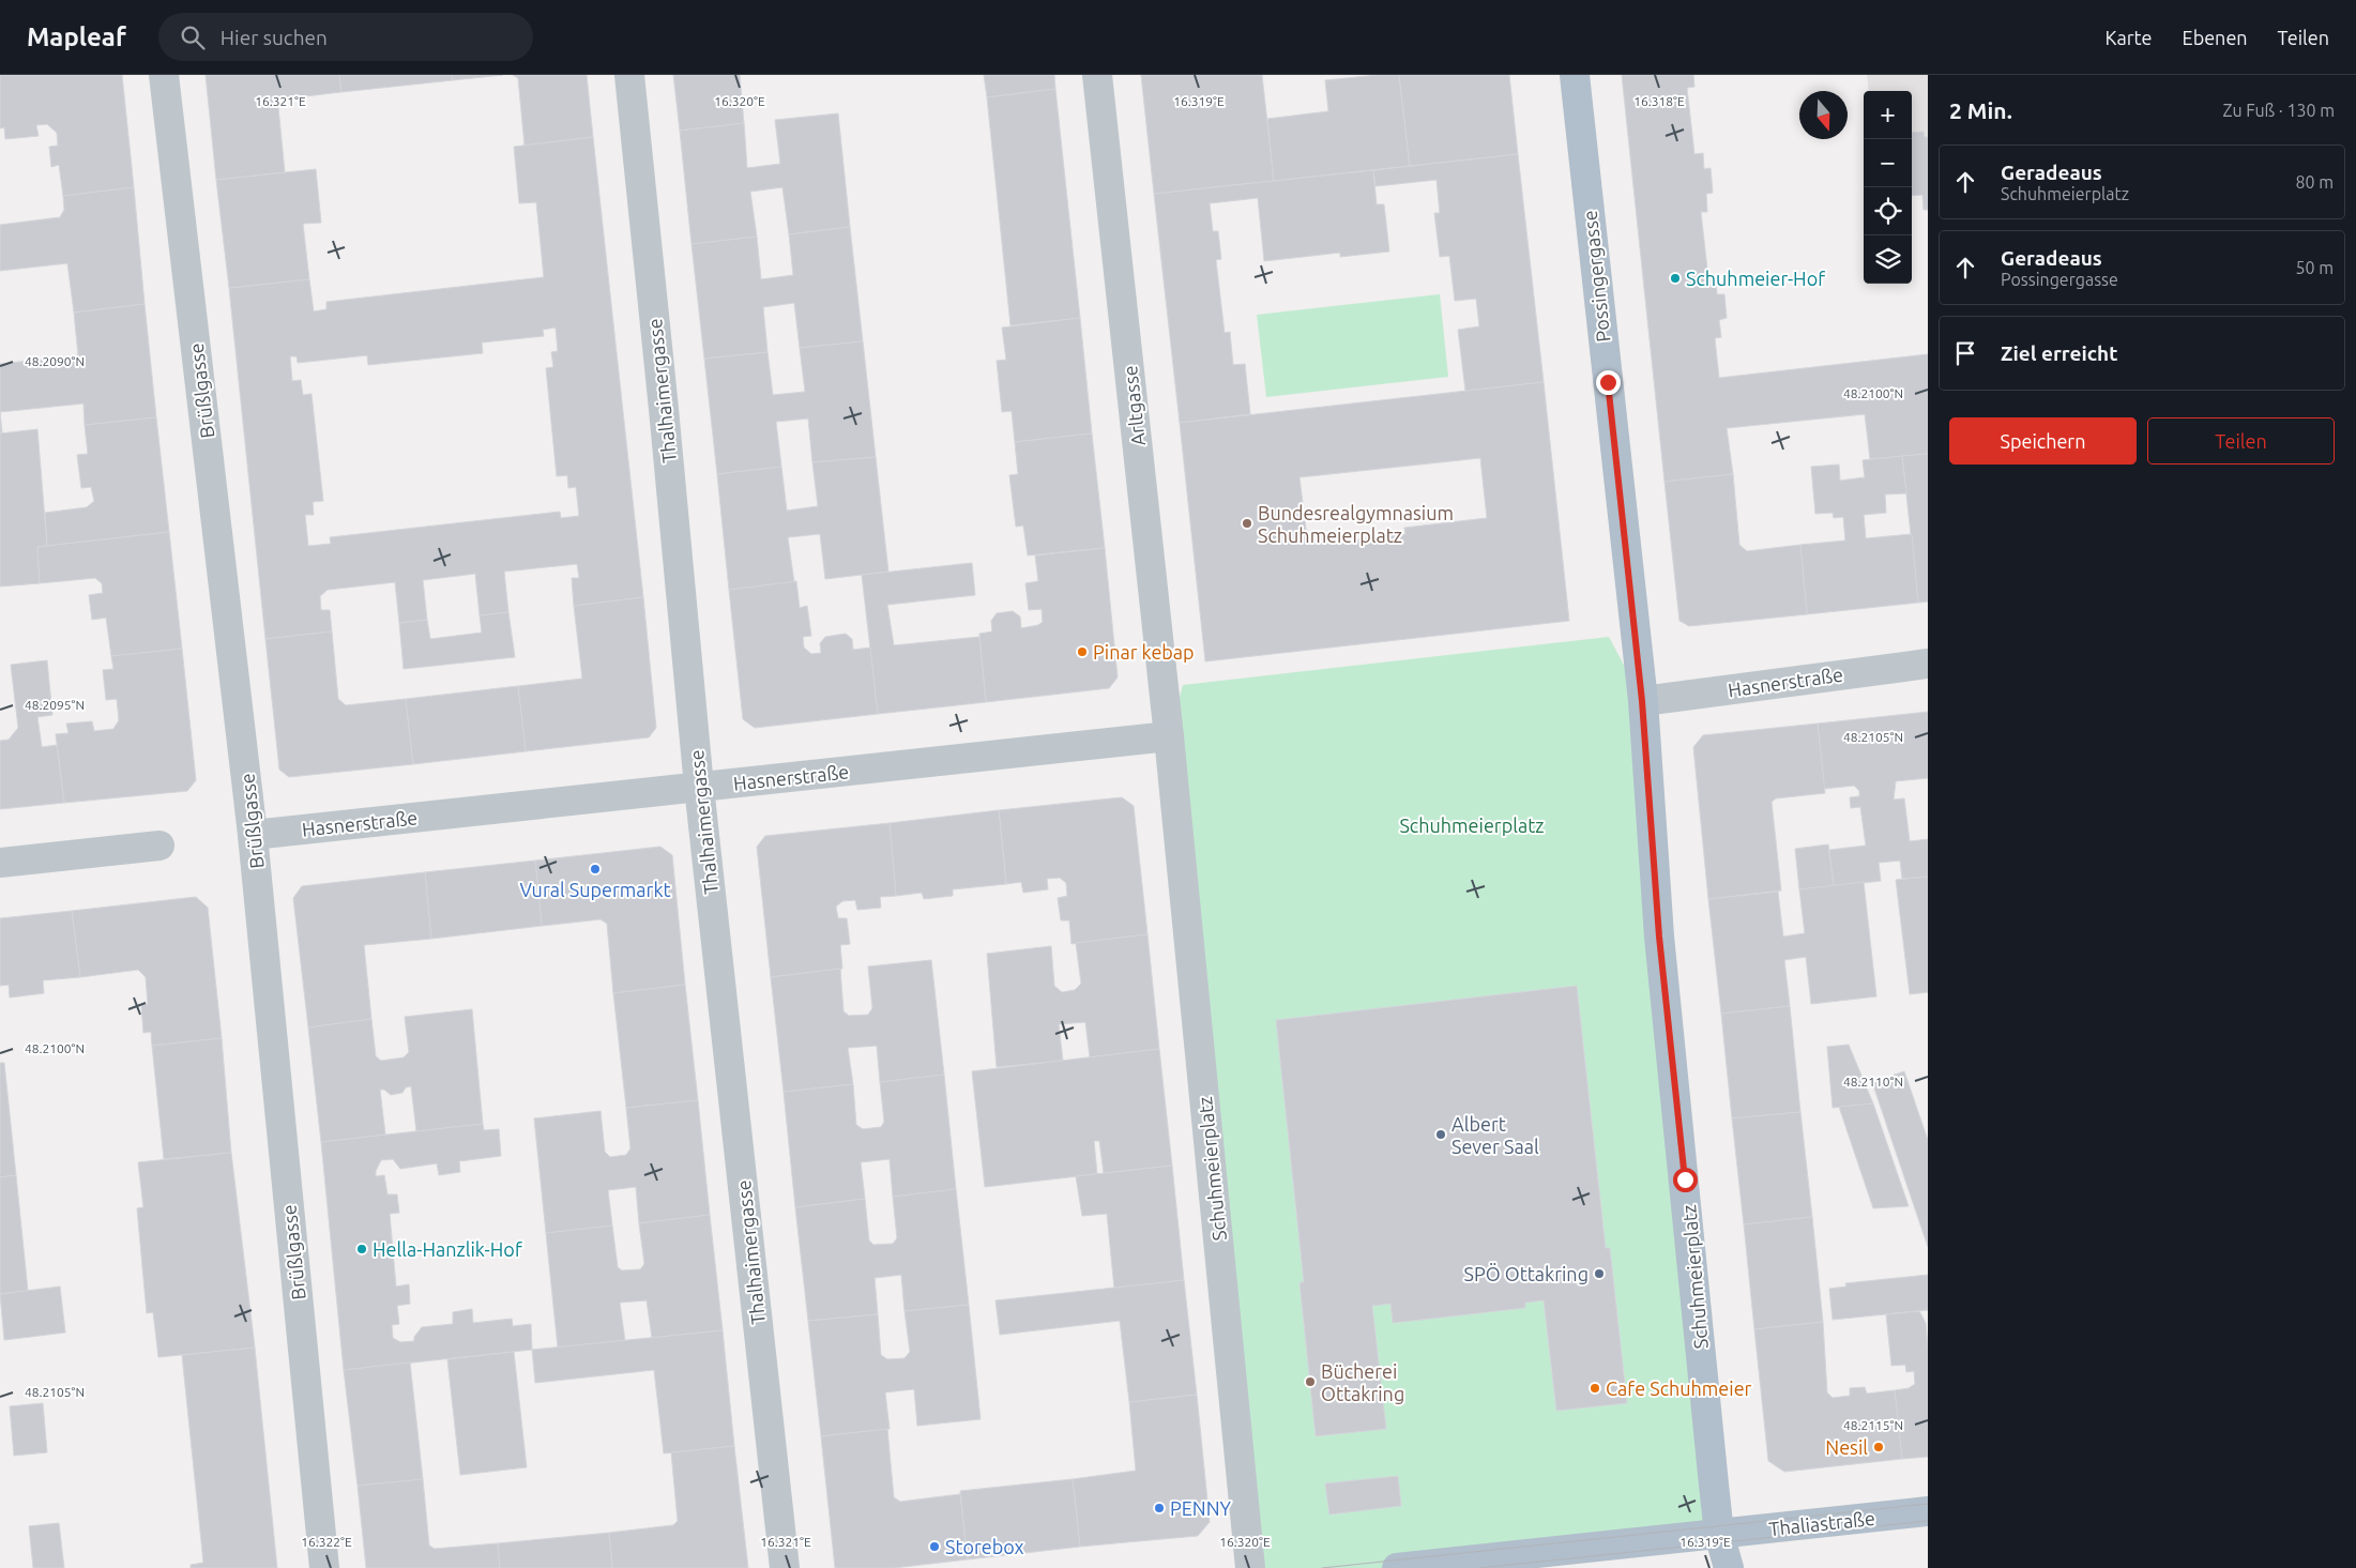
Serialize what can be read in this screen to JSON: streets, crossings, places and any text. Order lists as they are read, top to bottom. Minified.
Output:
{"streets":{"main road":["Possingergasse","Schuhmeierplatz","Thaliastraße"],"street":["Brüßlgasse","Thalhaimergasse","Arltgasse","Hasnerstraße"]},"crossings":[["Possingergasse","Hasnerstraße"],["Possingergasse","Schuhmeierplatz"],["Brüßlgasse","Hasnerstraße"],["Thalhaimergasse","Hasnerstraße"],["Arltgasse","Hasnerstraße"],["Arltgasse","Schuhmeierplatz"],["Hasnerstraße","Schuhmeierplatz"],["Schuhmeierplatz","Thaliastraße"]],"parks":["Schuhmeierplatz"],"places":["Schuhmeier-Hof","Bundesrealgymnasium Schuhmeierplatz","Pinar kebap","Vural Supermarkt","Albert Sever Saal","Hella-Hanzlik-Hof","SPÖ Ottakring","Bücherei Ottakring","Cafe Schuhmeier","Nesil","PENNY","Storebox"],"north":"bottom","page":{"header":"Mapleaf","search":"Hier suchen","nav":["Karte","Ebenen","Teilen"],"heading":["2 Min.","Zu Fuß · 130 m"],"map_buttons":["+","−"],"list":[["Geradeaus","Schuhmeierplatz","80 m"],["Geradeaus","Possingergasse","50 m"],"Ziel erreicht"],"buttons":["Speichern","Teilen"]},"coordinates":["16.321°E","16.320°E","16.319°E","16.318°E","48.2090°N","48.2100°N","48.2095°N","48.2105°N","48.2110°N","48.2115°N","16.322°E"]}
